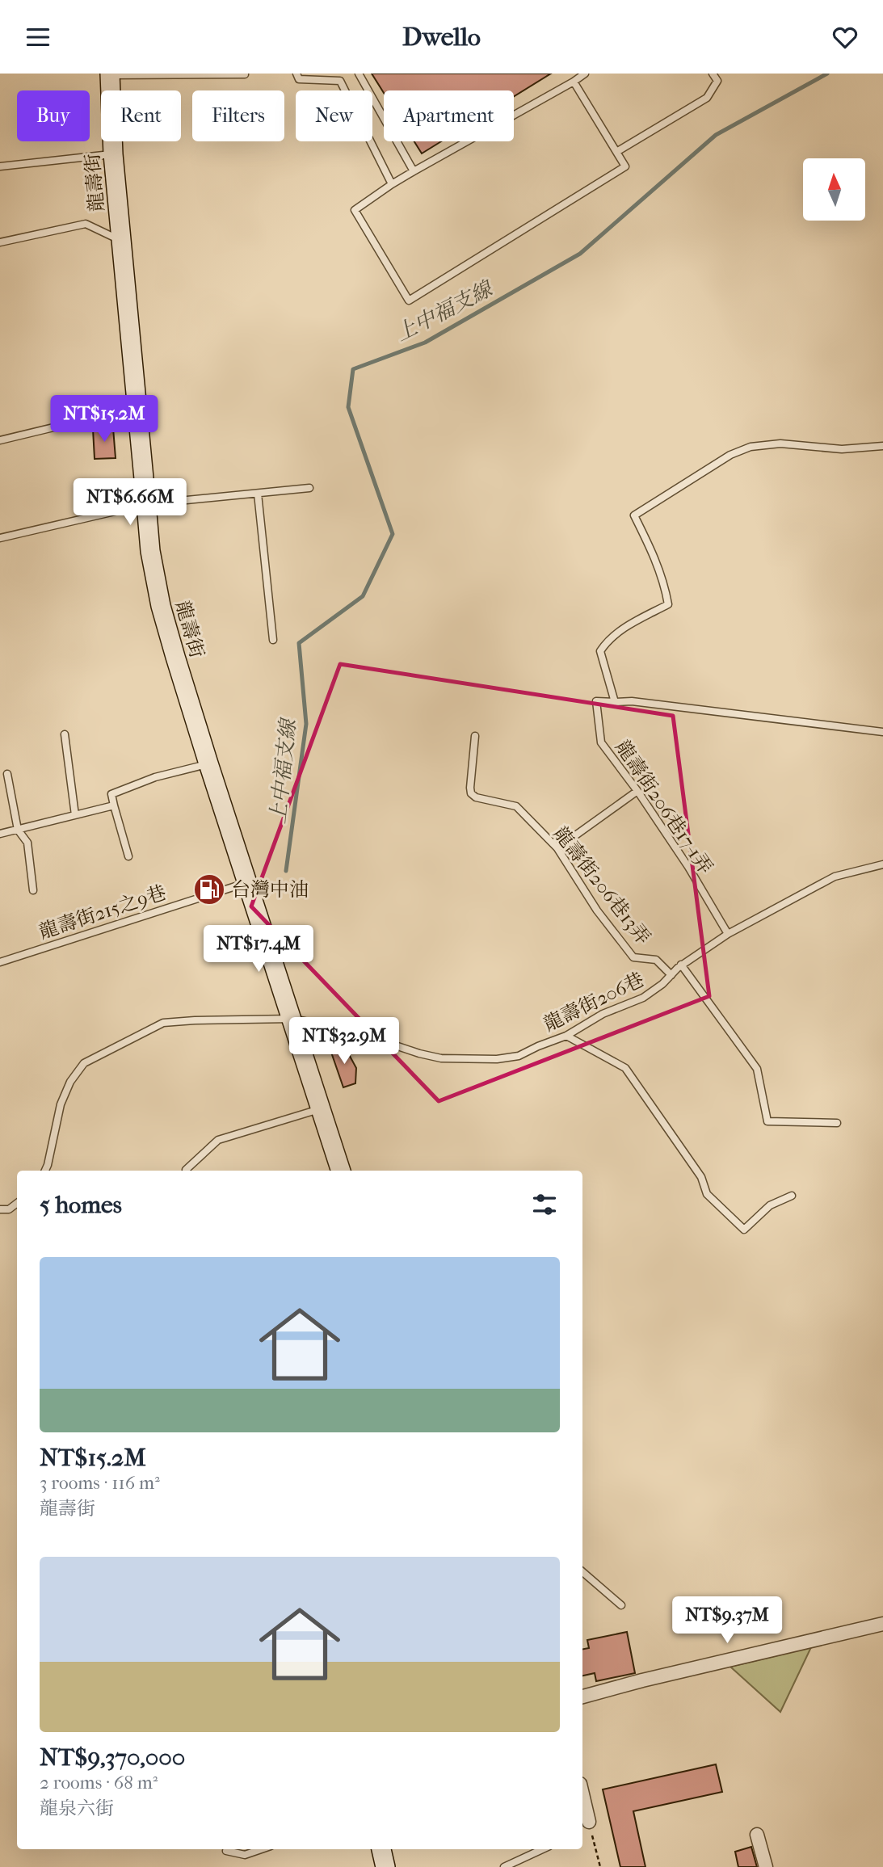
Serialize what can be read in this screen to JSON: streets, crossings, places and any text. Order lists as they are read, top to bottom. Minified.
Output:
{"streets":{"street":["龍壽街"],"lane":["龍壽街206巷17-1弄","龍壽街206巷13弄","龍壽街215之9巷","龍壽街206巷"]},"crossings":[["龍壽街","龍壽街215之9巷"],["龍壽街","龍壽街206巷"],["龍壽街206巷17-1弄","龍壽街206巷"],["龍壽街206巷13弄","龍壽街206巷"]],"water":["上中福支線"],"places":{"fuel station":["台灣中油"]},"north":"top","page":{"header":"Dwello","chip":["Buy","Rent","Filters","New","Apartment"],"price":["NT$15.2M","NT$6.66M","NT$17.4M","NT$32.9M","NT$9.37M"],"heading":"5 homes","list":[{"name":"NT$15.2M","note":"3 rooms · 116 m² · 龍壽街"},{"name":"NT$9,370,000","note":"2 rooms · 68 m² · 龍泉六街"}]}}
